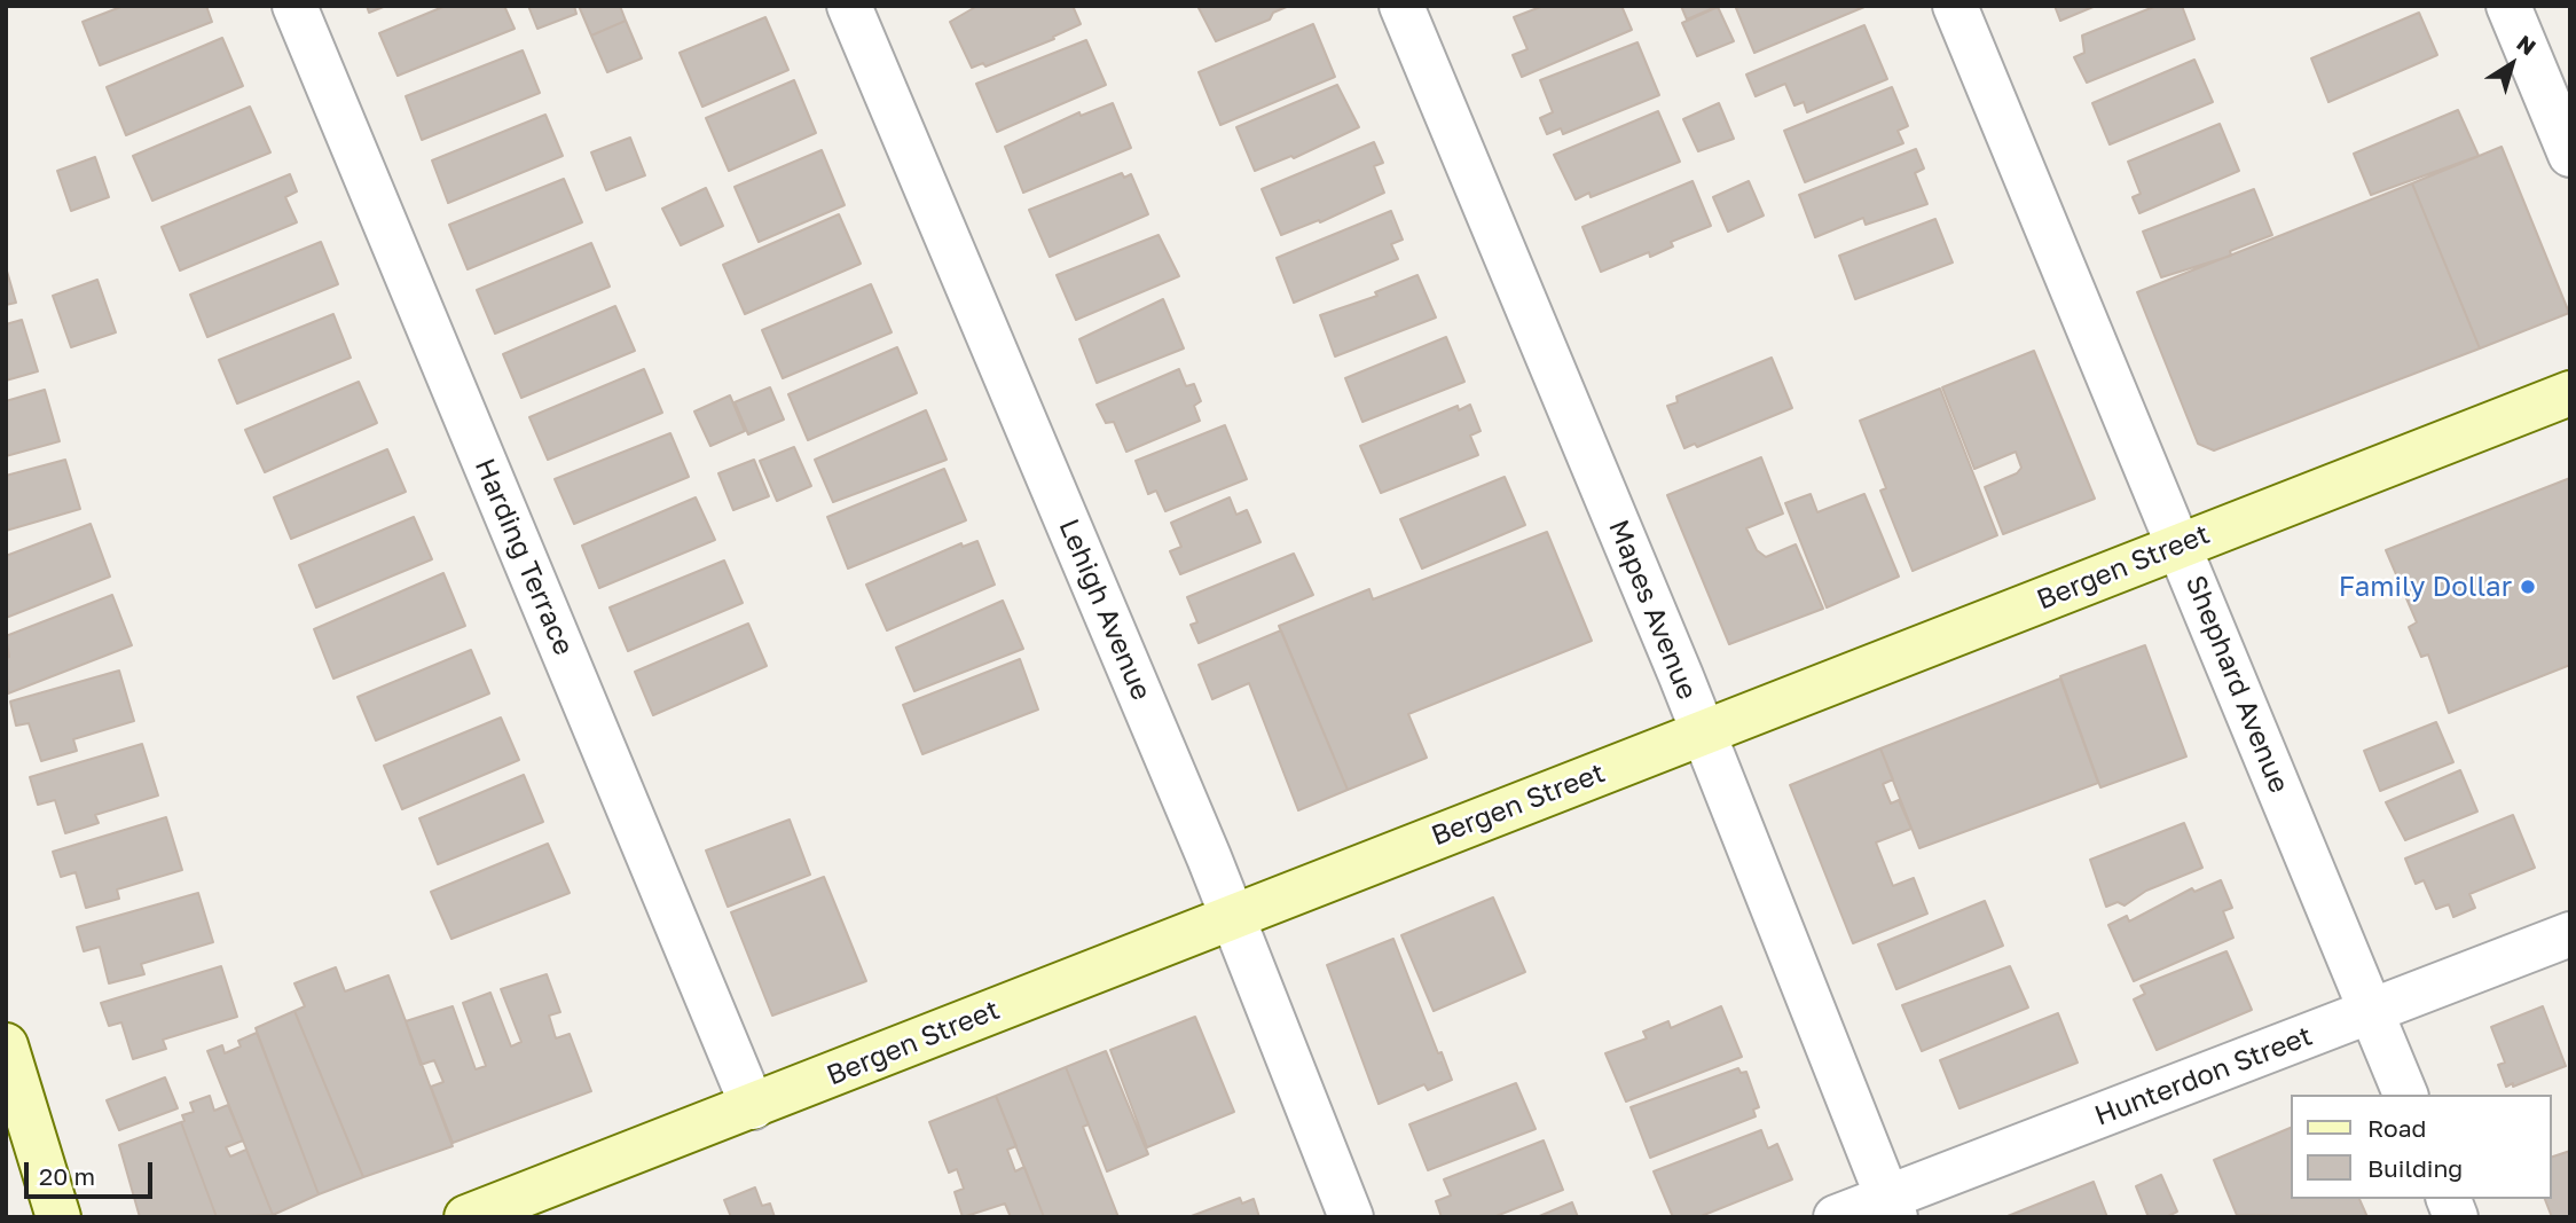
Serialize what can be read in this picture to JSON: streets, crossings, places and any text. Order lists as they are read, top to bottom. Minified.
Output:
{"streets":{"main road":["Bergen Street"],"street":["Harding Terrace","Lehigh Avenue","Mapes Avenue","Shephard Avenue","Hunterdon Street"]},"crossings":[["Harding Terrace","Bergen Street"],["Bergen Street","Lehigh Avenue"],["Bergen Street","Mapes Avenue"],["Bergen Street","Shephard Avenue"],["Mapes Avenue","Hunterdon Street"],["Shephard Avenue","Hunterdon Street"]],"places":["Family Dollar"],"legend":["Road","Building"],"scale_bar":"20 m","north":"top right"}
